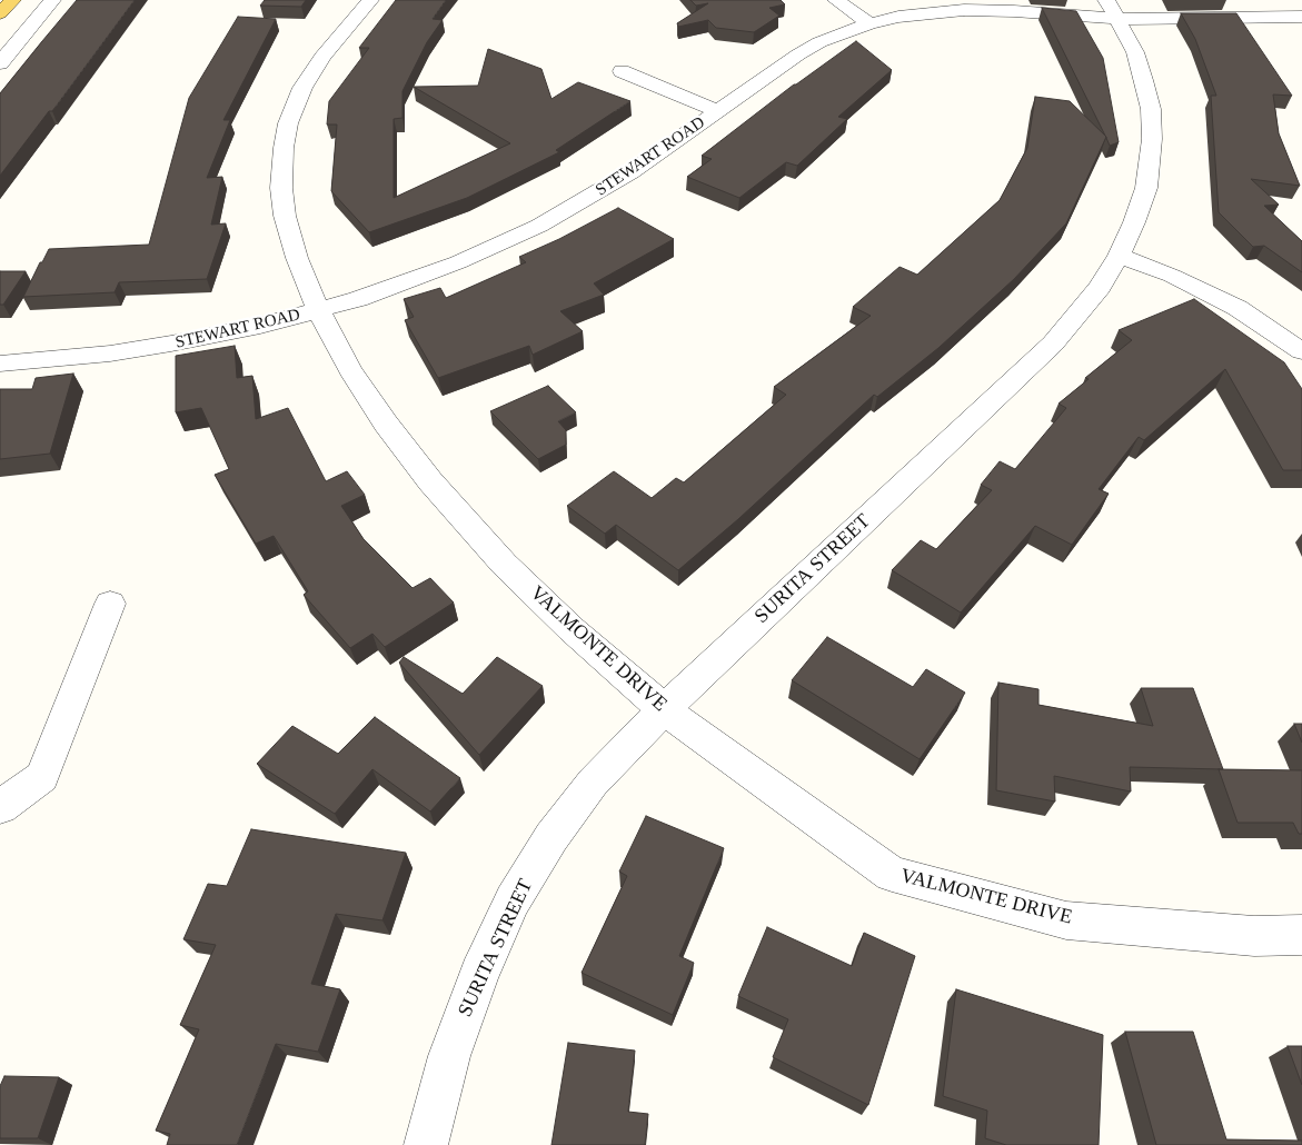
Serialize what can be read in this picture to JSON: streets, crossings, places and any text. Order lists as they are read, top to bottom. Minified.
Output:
{"streets":{"street":["STEWART ROAD","SURITA STREET","VALMONTE DRIVE"]},"crossings":[["STEWART ROAD","SURITA STREET"],["STEWART ROAD","VALMONTE DRIVE"],["SURITA STREET","VALMONTE DRIVE"]]}
